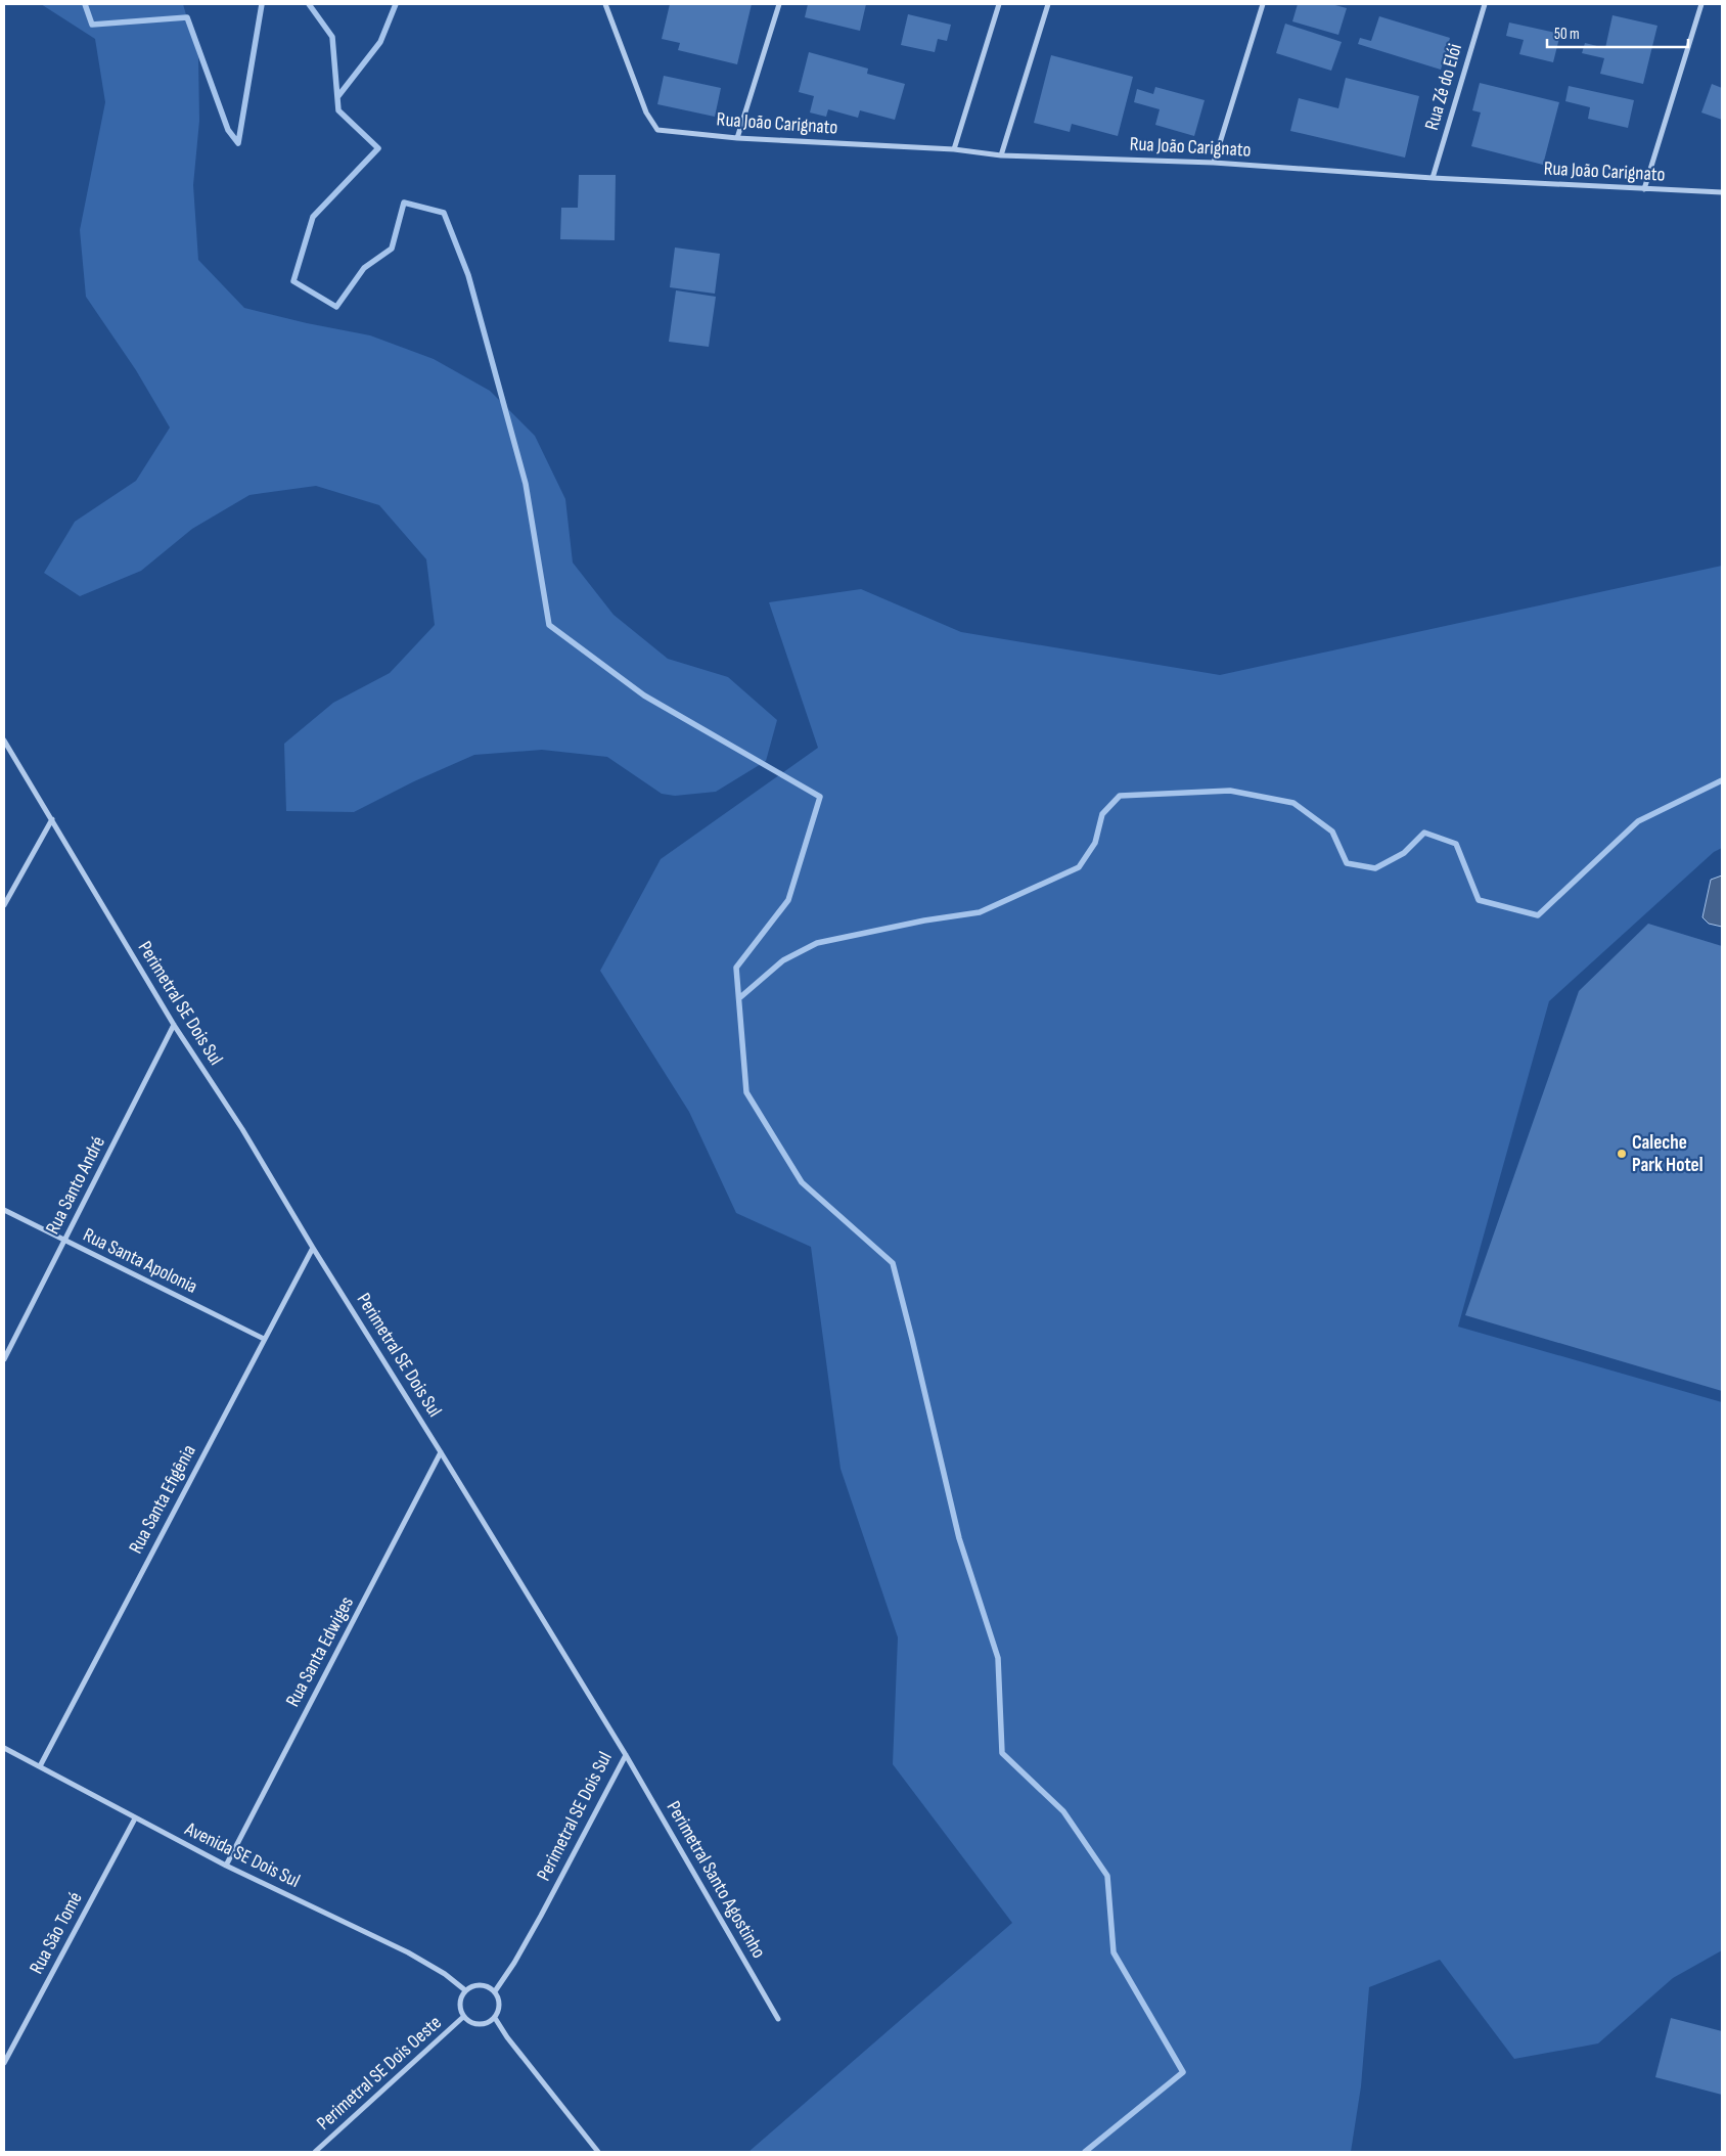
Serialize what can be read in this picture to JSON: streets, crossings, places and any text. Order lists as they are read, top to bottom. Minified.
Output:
{"streets":{"street":["Rua Zé do Elói","Rua João Carignato","Perimetral SE Dois Sul","Rua Santo André","Rua Santa Apolonia","Rua Santa Efigênia","Rua Santa Edwiges","Avenida SE Dois Sul","Perimetral Santo Agostinho","Rua São Tomé","Perimetral SE Dois Oeste"]},"crossings":[["Rua Zé do Elói","Rua João Carignato"],["Perimetral SE Dois Sul","Rua Santo André"],["Perimetral SE Dois Sul","Rua Santa Efigênia"],["Perimetral SE Dois Sul","Rua Santa Edwiges"],["Perimetral SE Dois Sul","Avenida SE Dois Sul"],["Perimetral SE Dois Sul","Perimetral Santo Agostinho"],["Perimetral SE Dois Sul","Perimetral SE Dois Oeste"],["Rua Santo André","Rua Santa Apolonia"],["Rua Santa Apolonia","Rua Santa Efigênia"],["Rua Santa Efigênia","Avenida SE Dois Sul"],["Rua Santa Edwiges","Avenida SE Dois Sul"],["Avenida SE Dois Sul","Rua São Tomé"],["Avenida SE Dois Sul","Perimetral SE Dois Oeste"]],"places":["Caleche Park Hotel"],"scale_bar":"50 m"}
